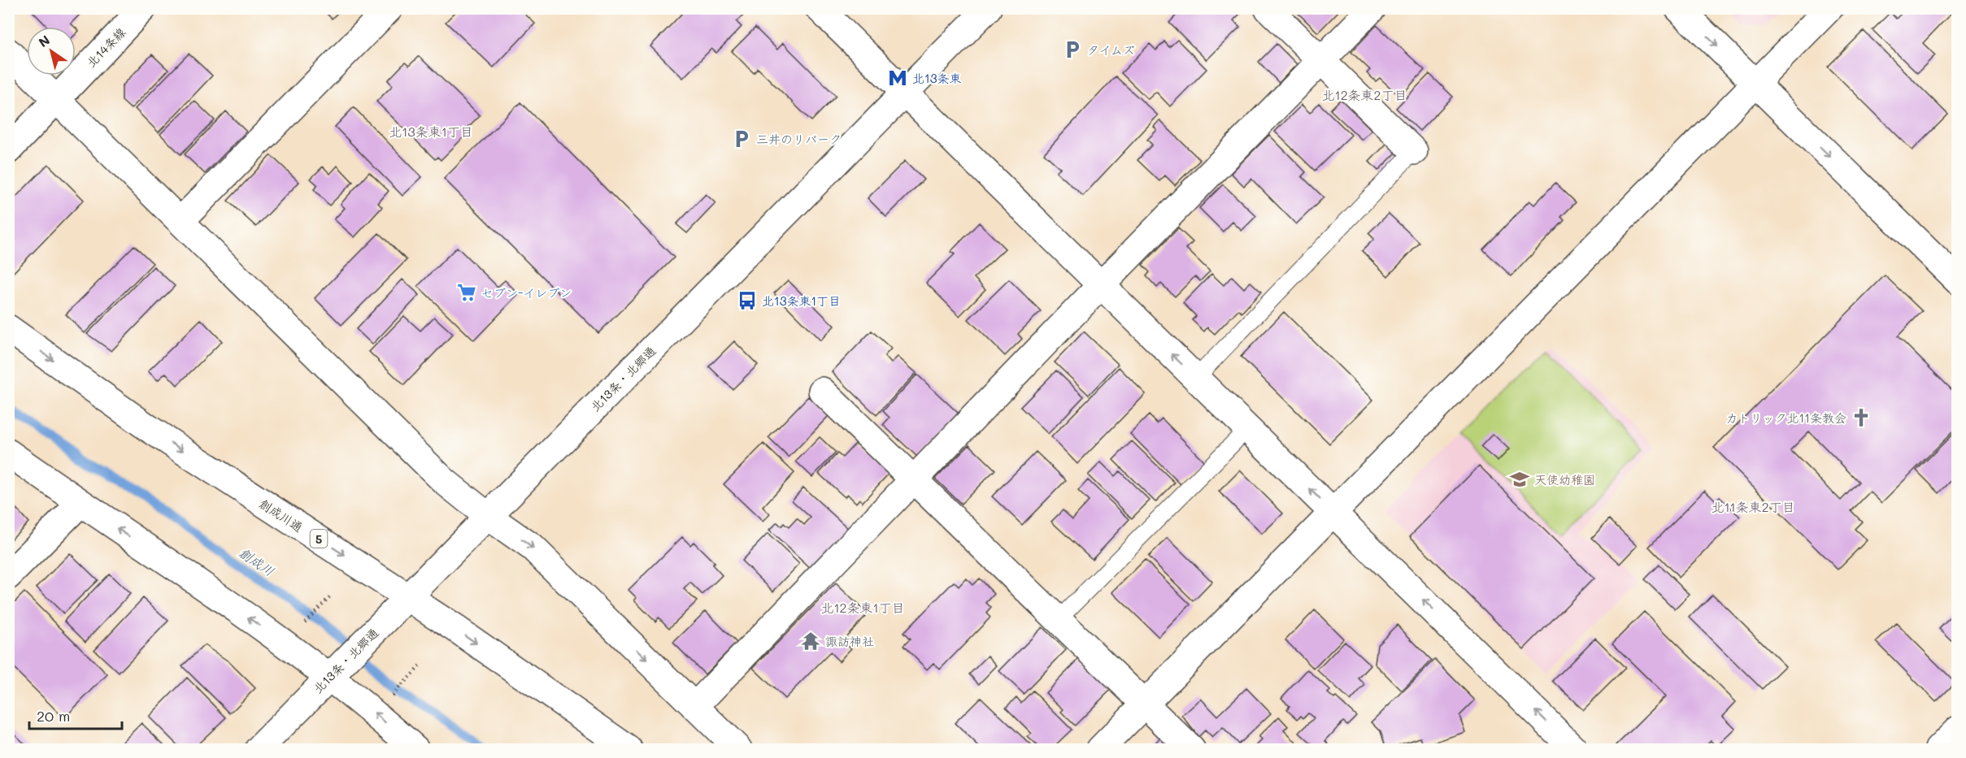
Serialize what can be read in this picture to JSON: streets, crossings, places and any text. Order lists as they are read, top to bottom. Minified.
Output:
{"streets":{"main road":["北14条線","北13条・北郷通","創成川通","5"]},"crossings":[["北13条・北郷通","創成川通"]],"districts":["北12条東2丁目","北13条東1丁目","北11条東2丁目","北12条東1丁目"],"water":["創成川"],"places":{"parking":["タイムズ","三井のリパーク"],"metro station":["北13条東"],"supermarket":["セブン-イレブン"],"bus stop":["北13条東1丁目"],"church":["カトリック北11条教会"],"school or university":["天使幼稚園"],"temple":["諏訪神社"]},"scale_bar":"20 m","north":"top left"}
